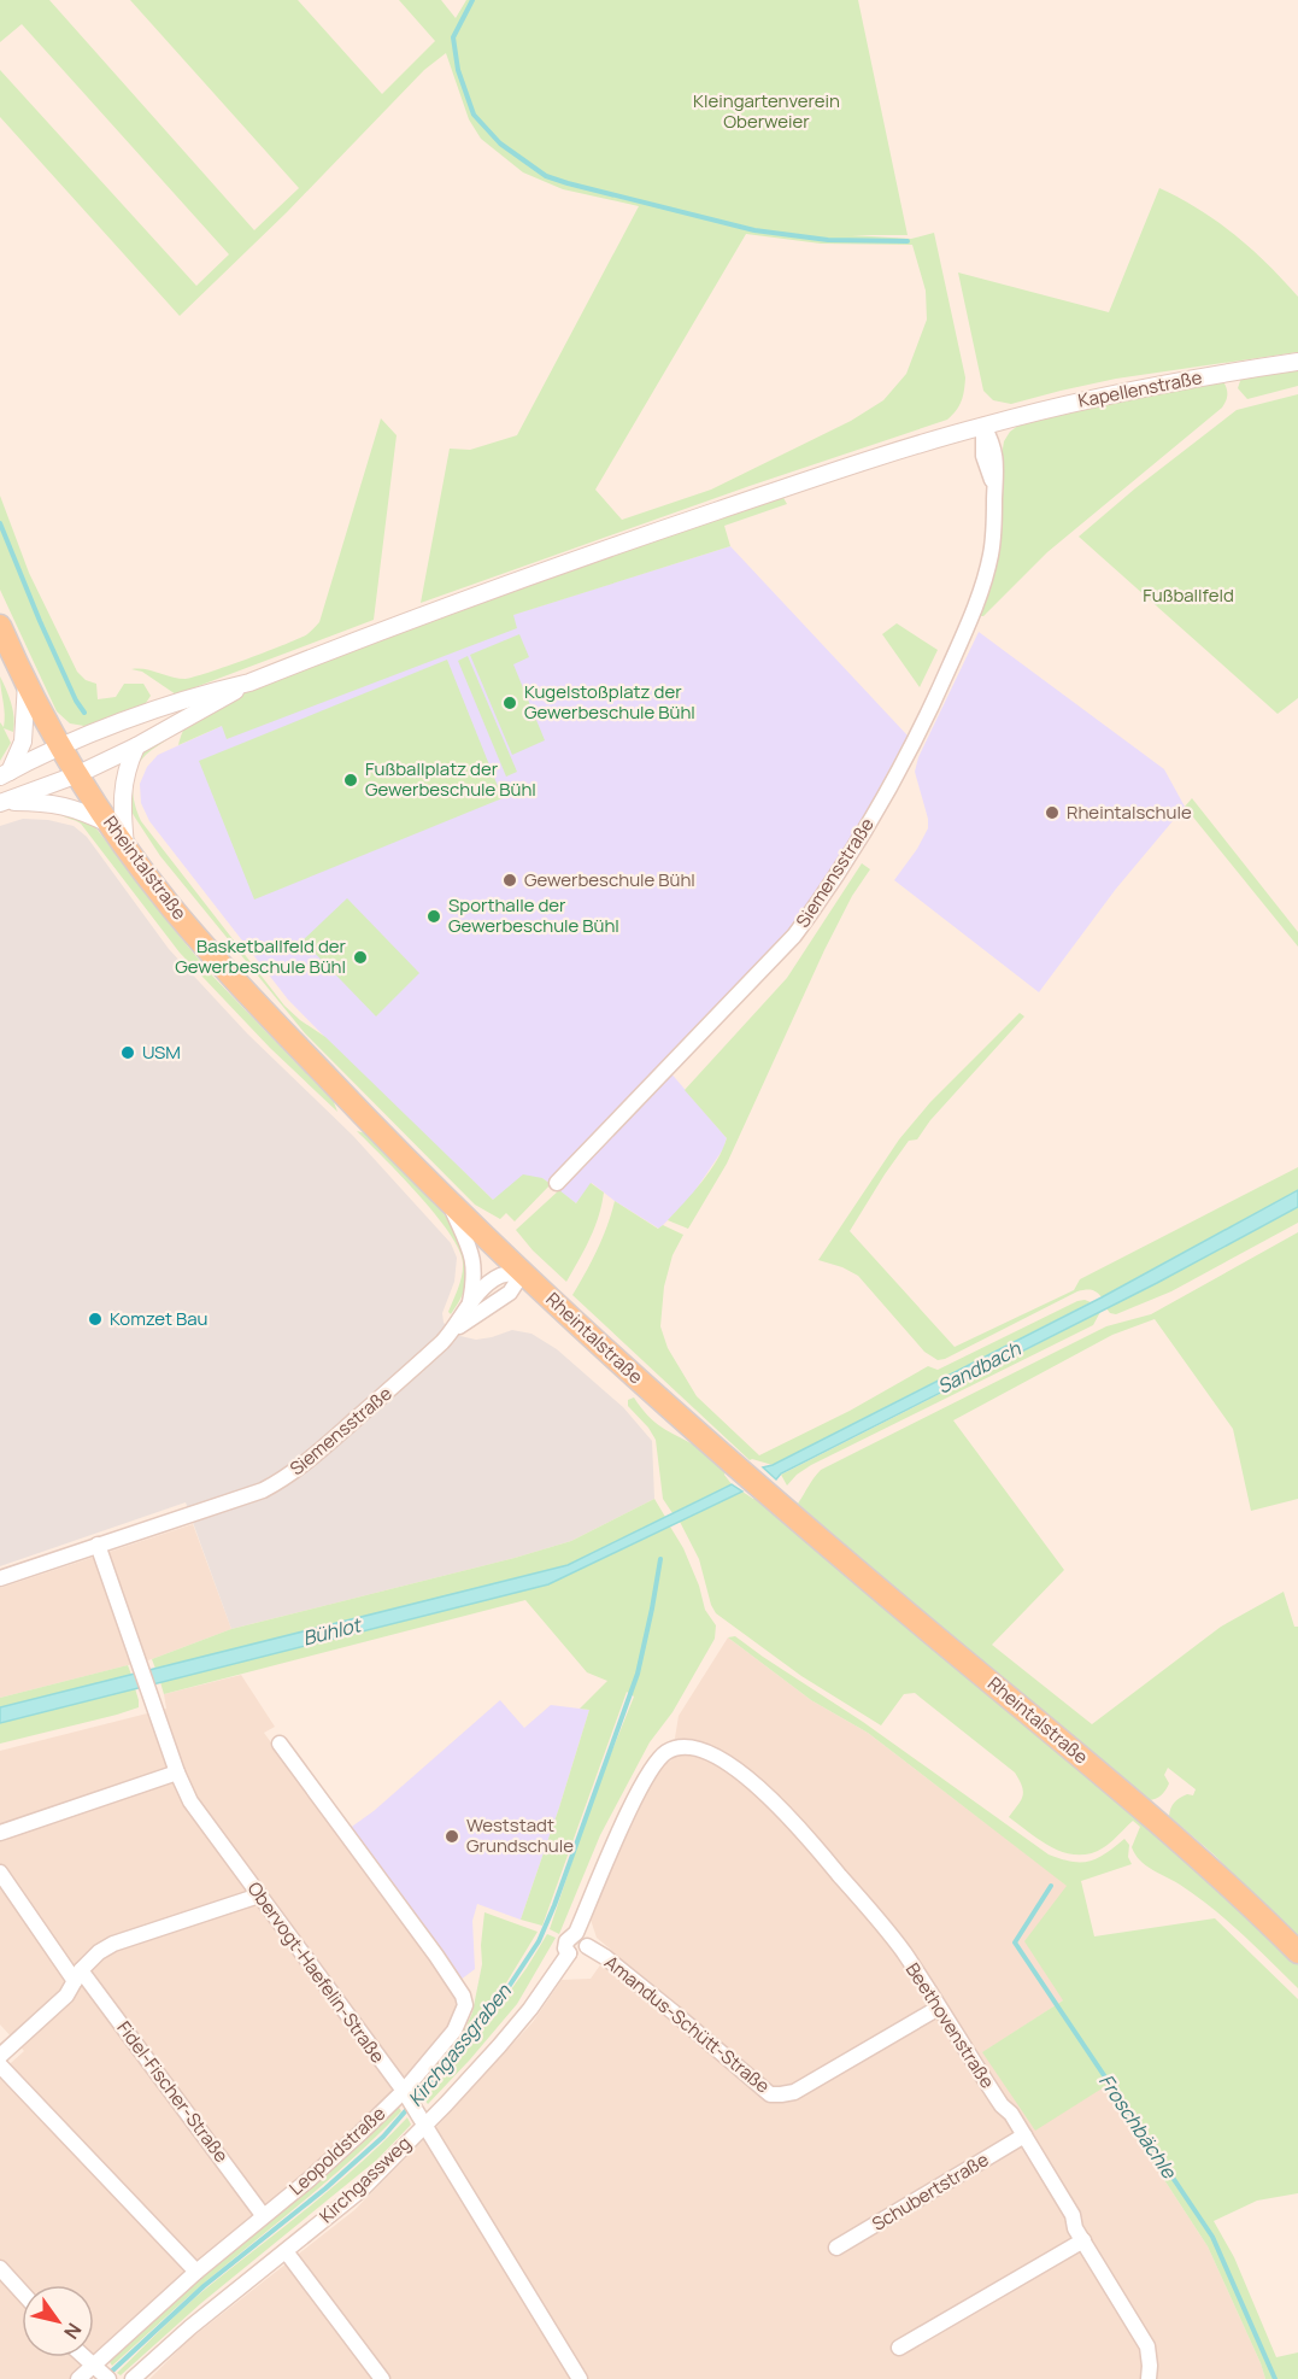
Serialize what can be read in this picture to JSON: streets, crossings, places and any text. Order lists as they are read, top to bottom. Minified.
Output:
{"streets":{"main road":["Rheintalstraße"],"street":["Kapellenstraße","Siemensstraße","Obervogt-Haefelin-Straße","Amandus-Schütt-Straße","Beethovenstraße","Fidel-Fischer-Straße","Leopoldstraße","Kirchgassweg","Schubertstraße"]},"crossings":[["Kapellenstraße","Siemensstraße"],["Rheintalstraße","Siemensstraße"],["Siemensstraße","Obervogt-Haefelin-Straße"],["Obervogt-Haefelin-Straße","Leopoldstraße"],["Obervogt-Haefelin-Straße","Kirchgassweg"],["Amandus-Schütt-Straße","Beethovenstraße"],["Amandus-Schütt-Straße","Kirchgassweg"],["Beethovenstraße","Kirchgassweg"],["Beethovenstraße","Schubertstraße"],["Fidel-Fischer-Straße","Leopoldstraße"]],"water":["Sandbach","Bühlot","Kirchgassgraben","Froschbächle"],"parks":["Kleingartenverein Oberweier","Fußballfeld"],"places":["Kugelstoßplatz der Gewerbeschule Bühl","Fußballplatz der Gewerbeschule Bühl","Rheintalschule","Gewerbeschule Bühl","Sporthalle der Gewerbeschule Bühl","Basketballfeld der Gewerbeschule Bühl","USM","Komzet Bau","Weststadt Grundschule"],"north":"bottom right"}
